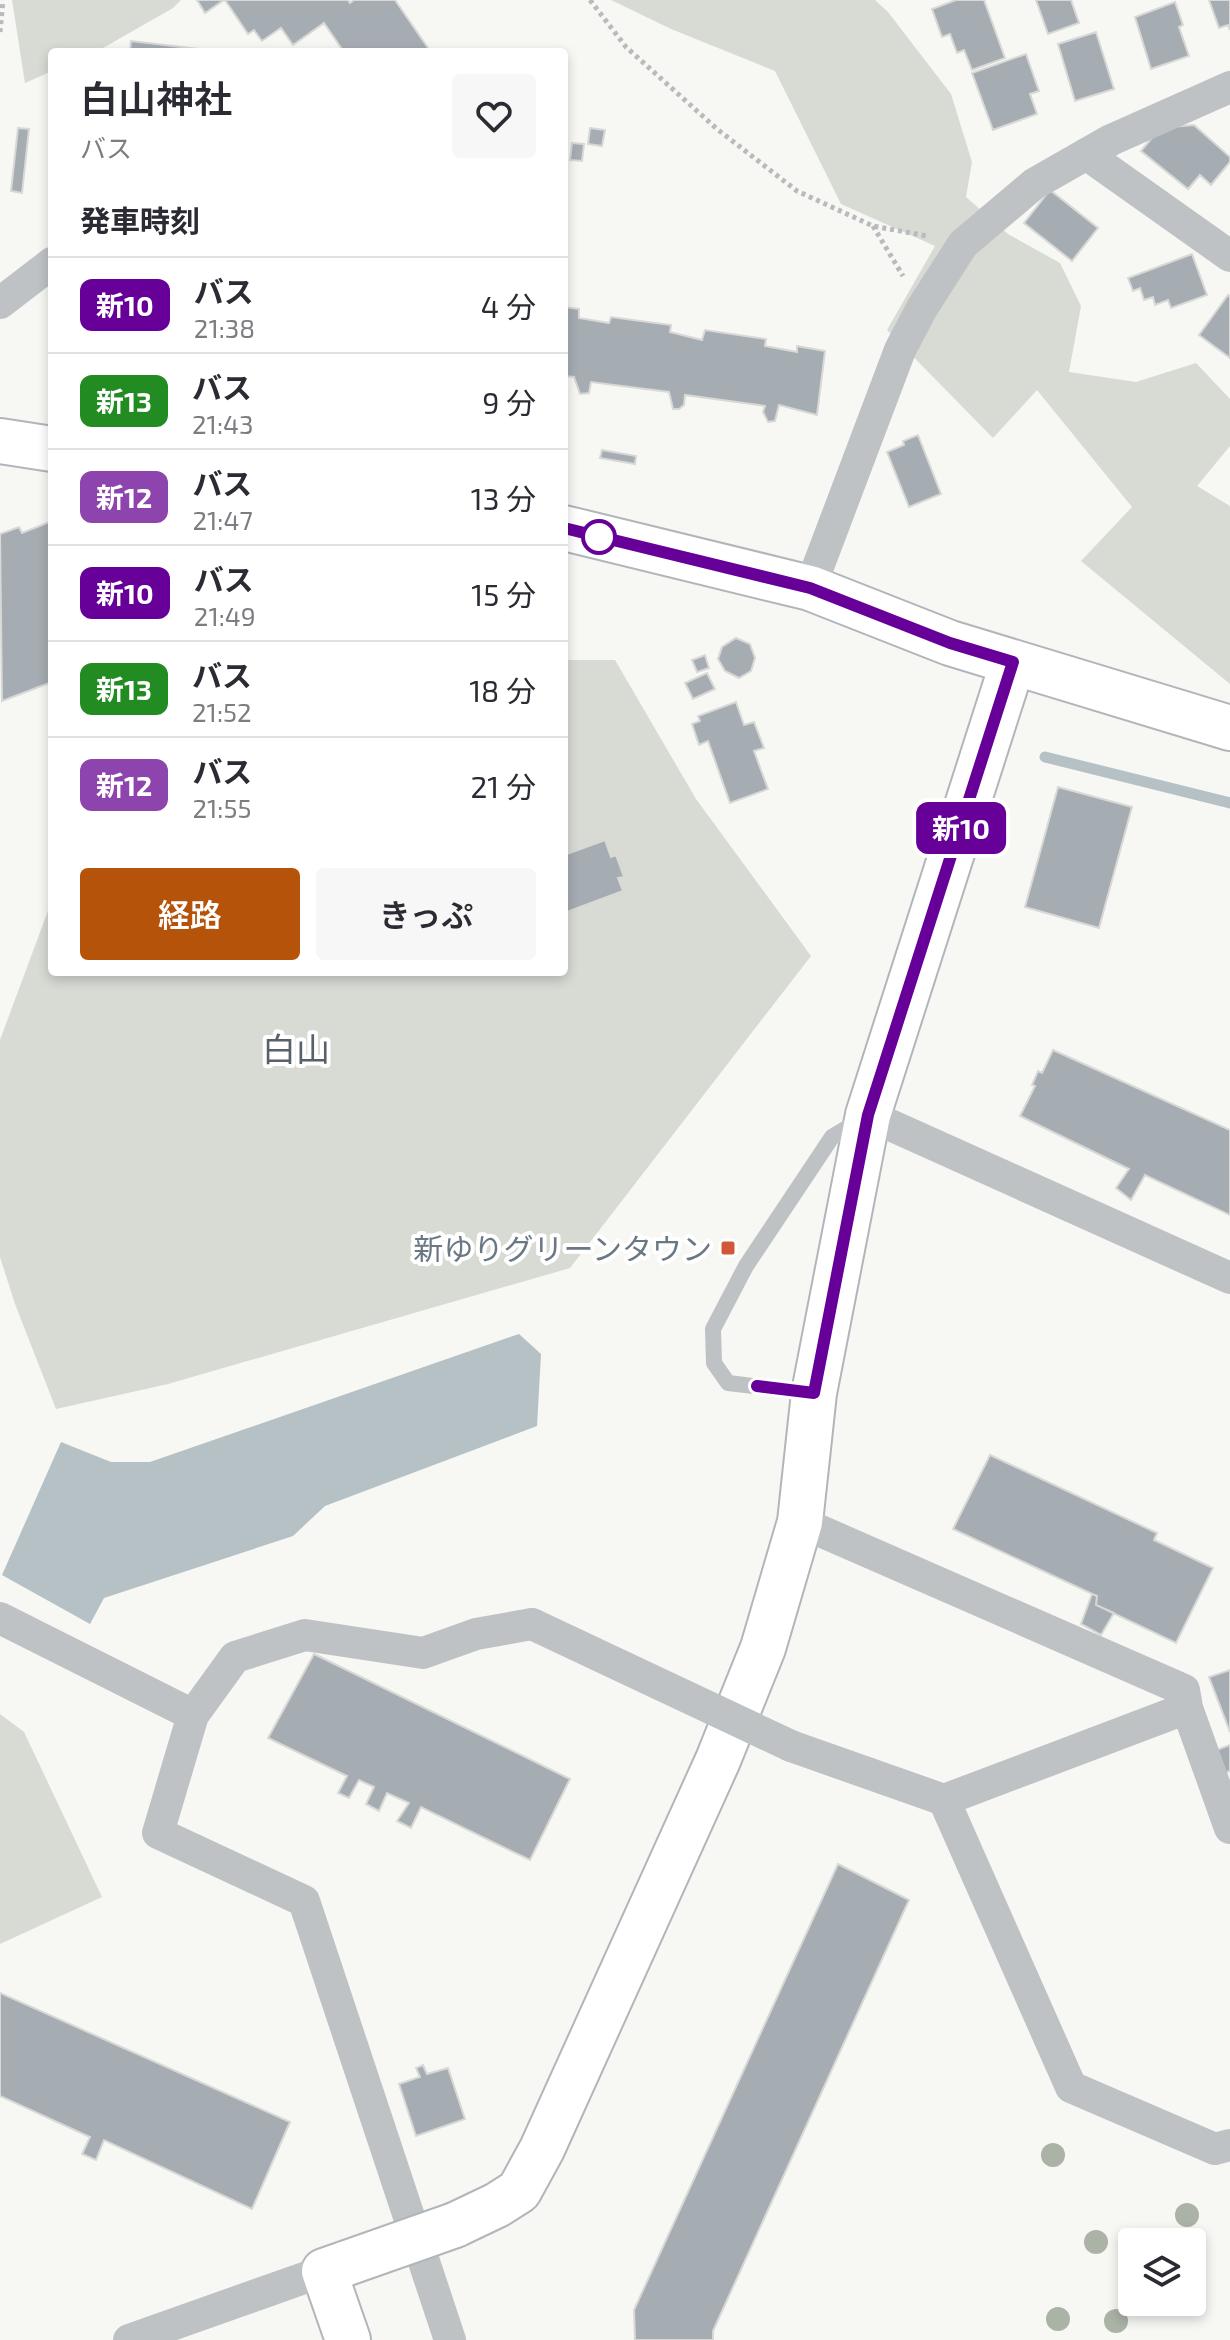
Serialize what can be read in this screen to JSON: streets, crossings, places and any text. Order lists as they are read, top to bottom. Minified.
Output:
{"districts":["白山"],"places":{"transit":["新ゆりグリーンタウン"]},"lines":["bus line 新10"],"page":{"on_map":"新10","heading":[["白山神社","バス"],"発車時刻"],"list":[{"mark":"新10","name":"バス","note":"21:38","value":"4 分"},{"mark":"新13","name":"バス","note":"21:43","value":"9 分"},{"mark":"新12","name":"バス","note":"21:47","value":"13 分"},{"mark":"新10","name":"バス","note":"21:49","value":"15 分"},{"mark":"新13","name":"バス","note":"21:52","value":"18 分"},{"mark":"新12","name":"バス","note":"21:55","value":"21 分"}],"buttons":["経路","きっぷ"]}}
